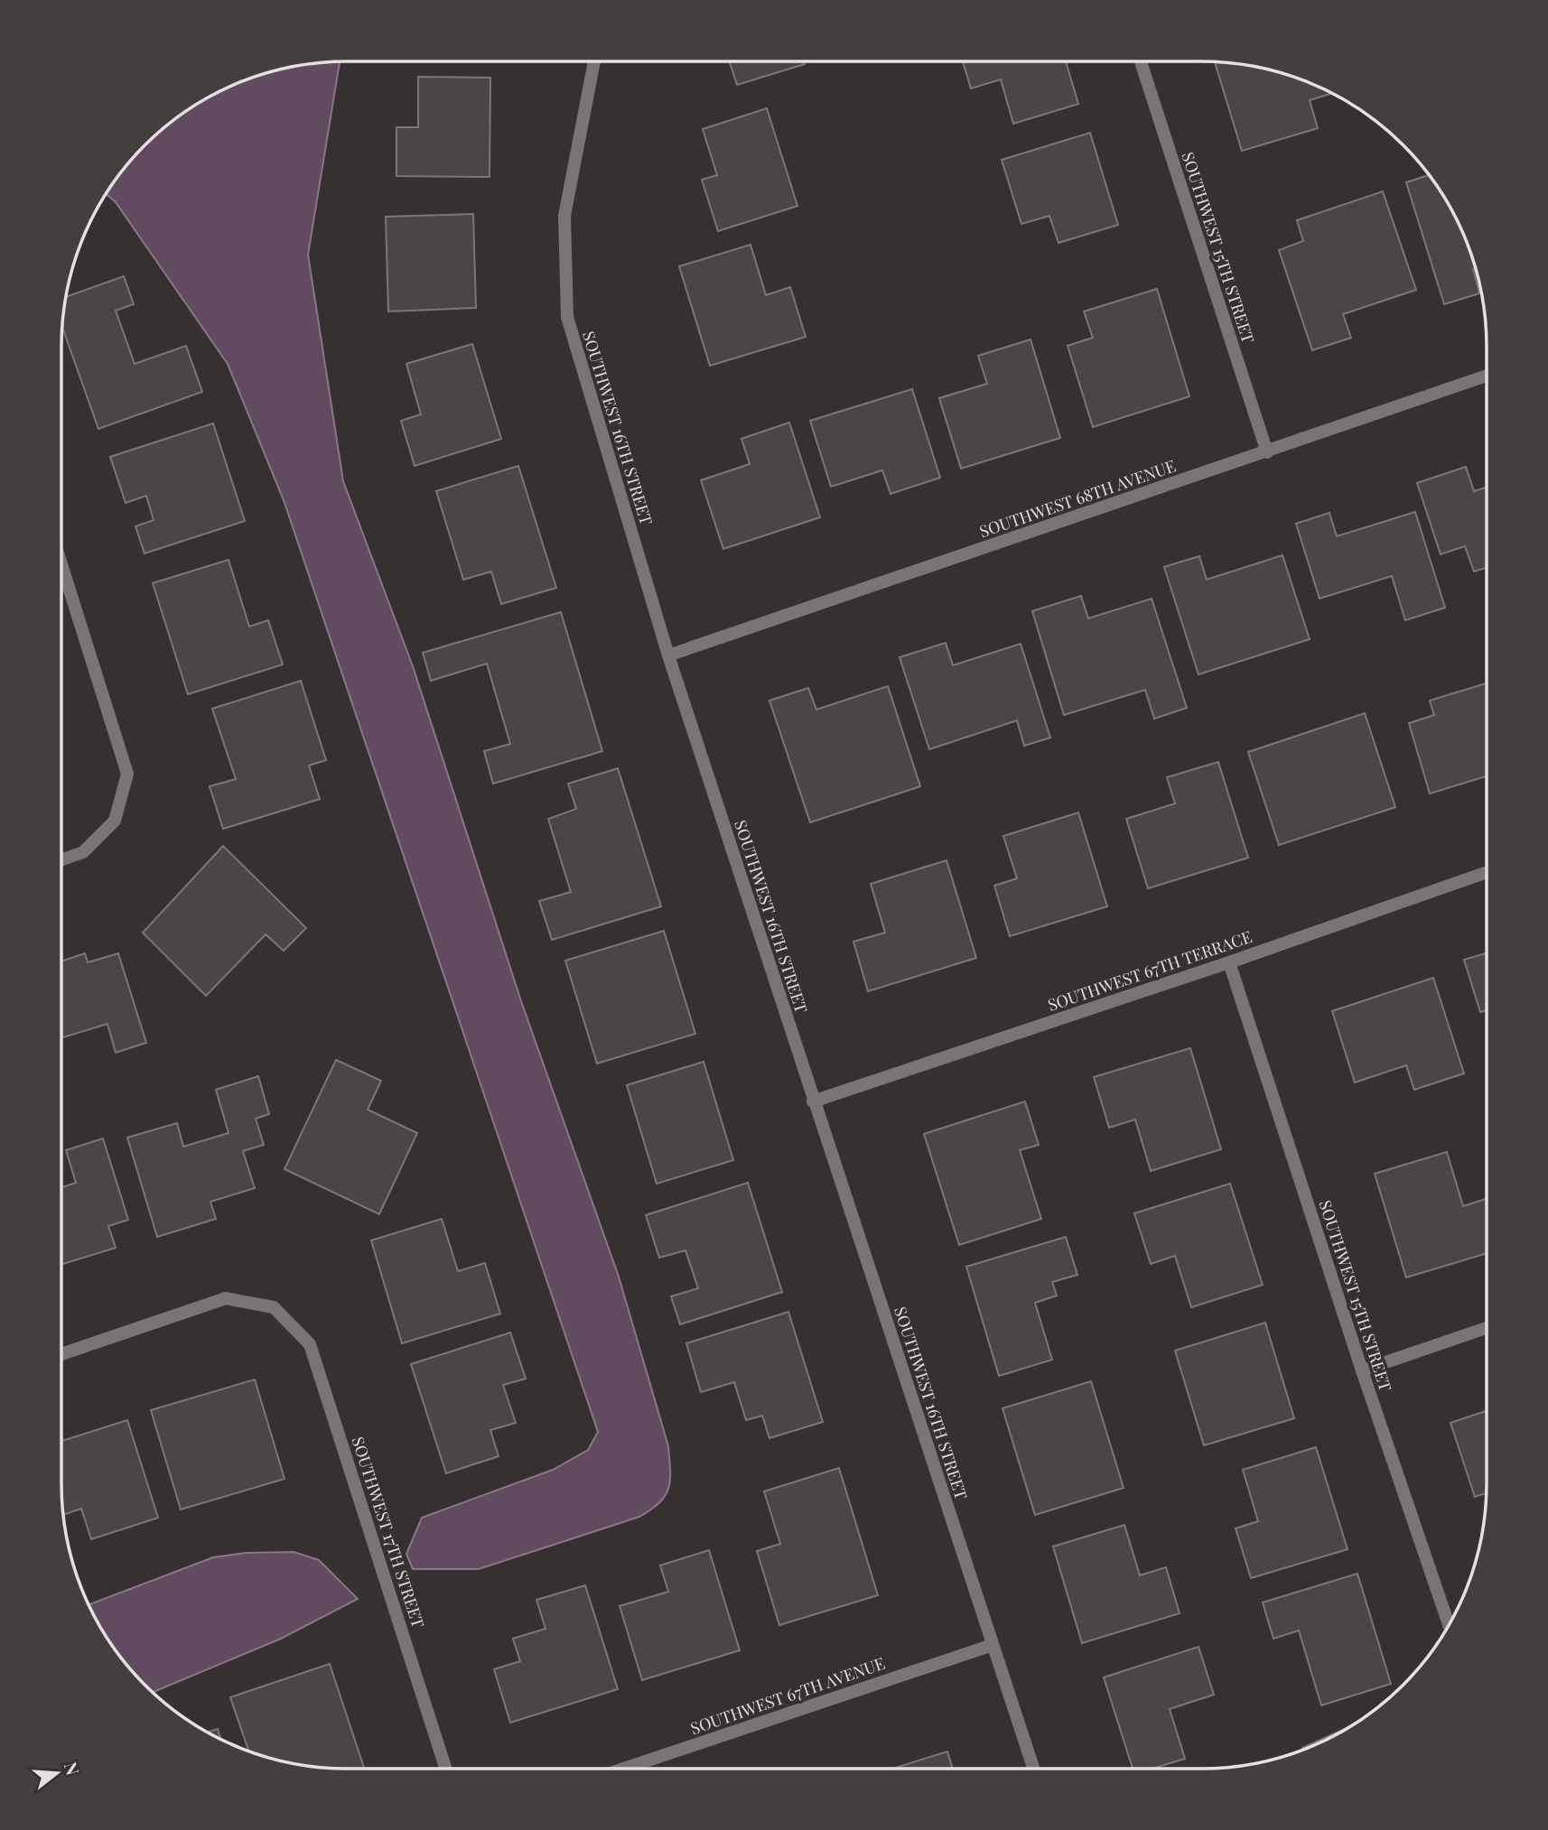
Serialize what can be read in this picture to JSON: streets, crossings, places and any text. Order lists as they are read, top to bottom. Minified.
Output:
{"streets":{"street":["SOUTHWEST 15TH STREET","SOUTHWEST 16TH STREET","SOUTHWEST 68TH AVENUE","SOUTHWEST 67TH TERRACE","SOUTHWEST 17TH STREET","SOUTHWEST 67TH AVENUE"]},"crossings":[["SOUTHWEST 15TH STREET","SOUTHWEST 68TH AVENUE"],["SOUTHWEST 15TH STREET","SOUTHWEST 67TH TERRACE"],["SOUTHWEST 16TH STREET","SOUTHWEST 68TH AVENUE"],["SOUTHWEST 16TH STREET","SOUTHWEST 67TH TERRACE"],["SOUTHWEST 16TH STREET","SOUTHWEST 67TH AVENUE"]],"north":"right"}
